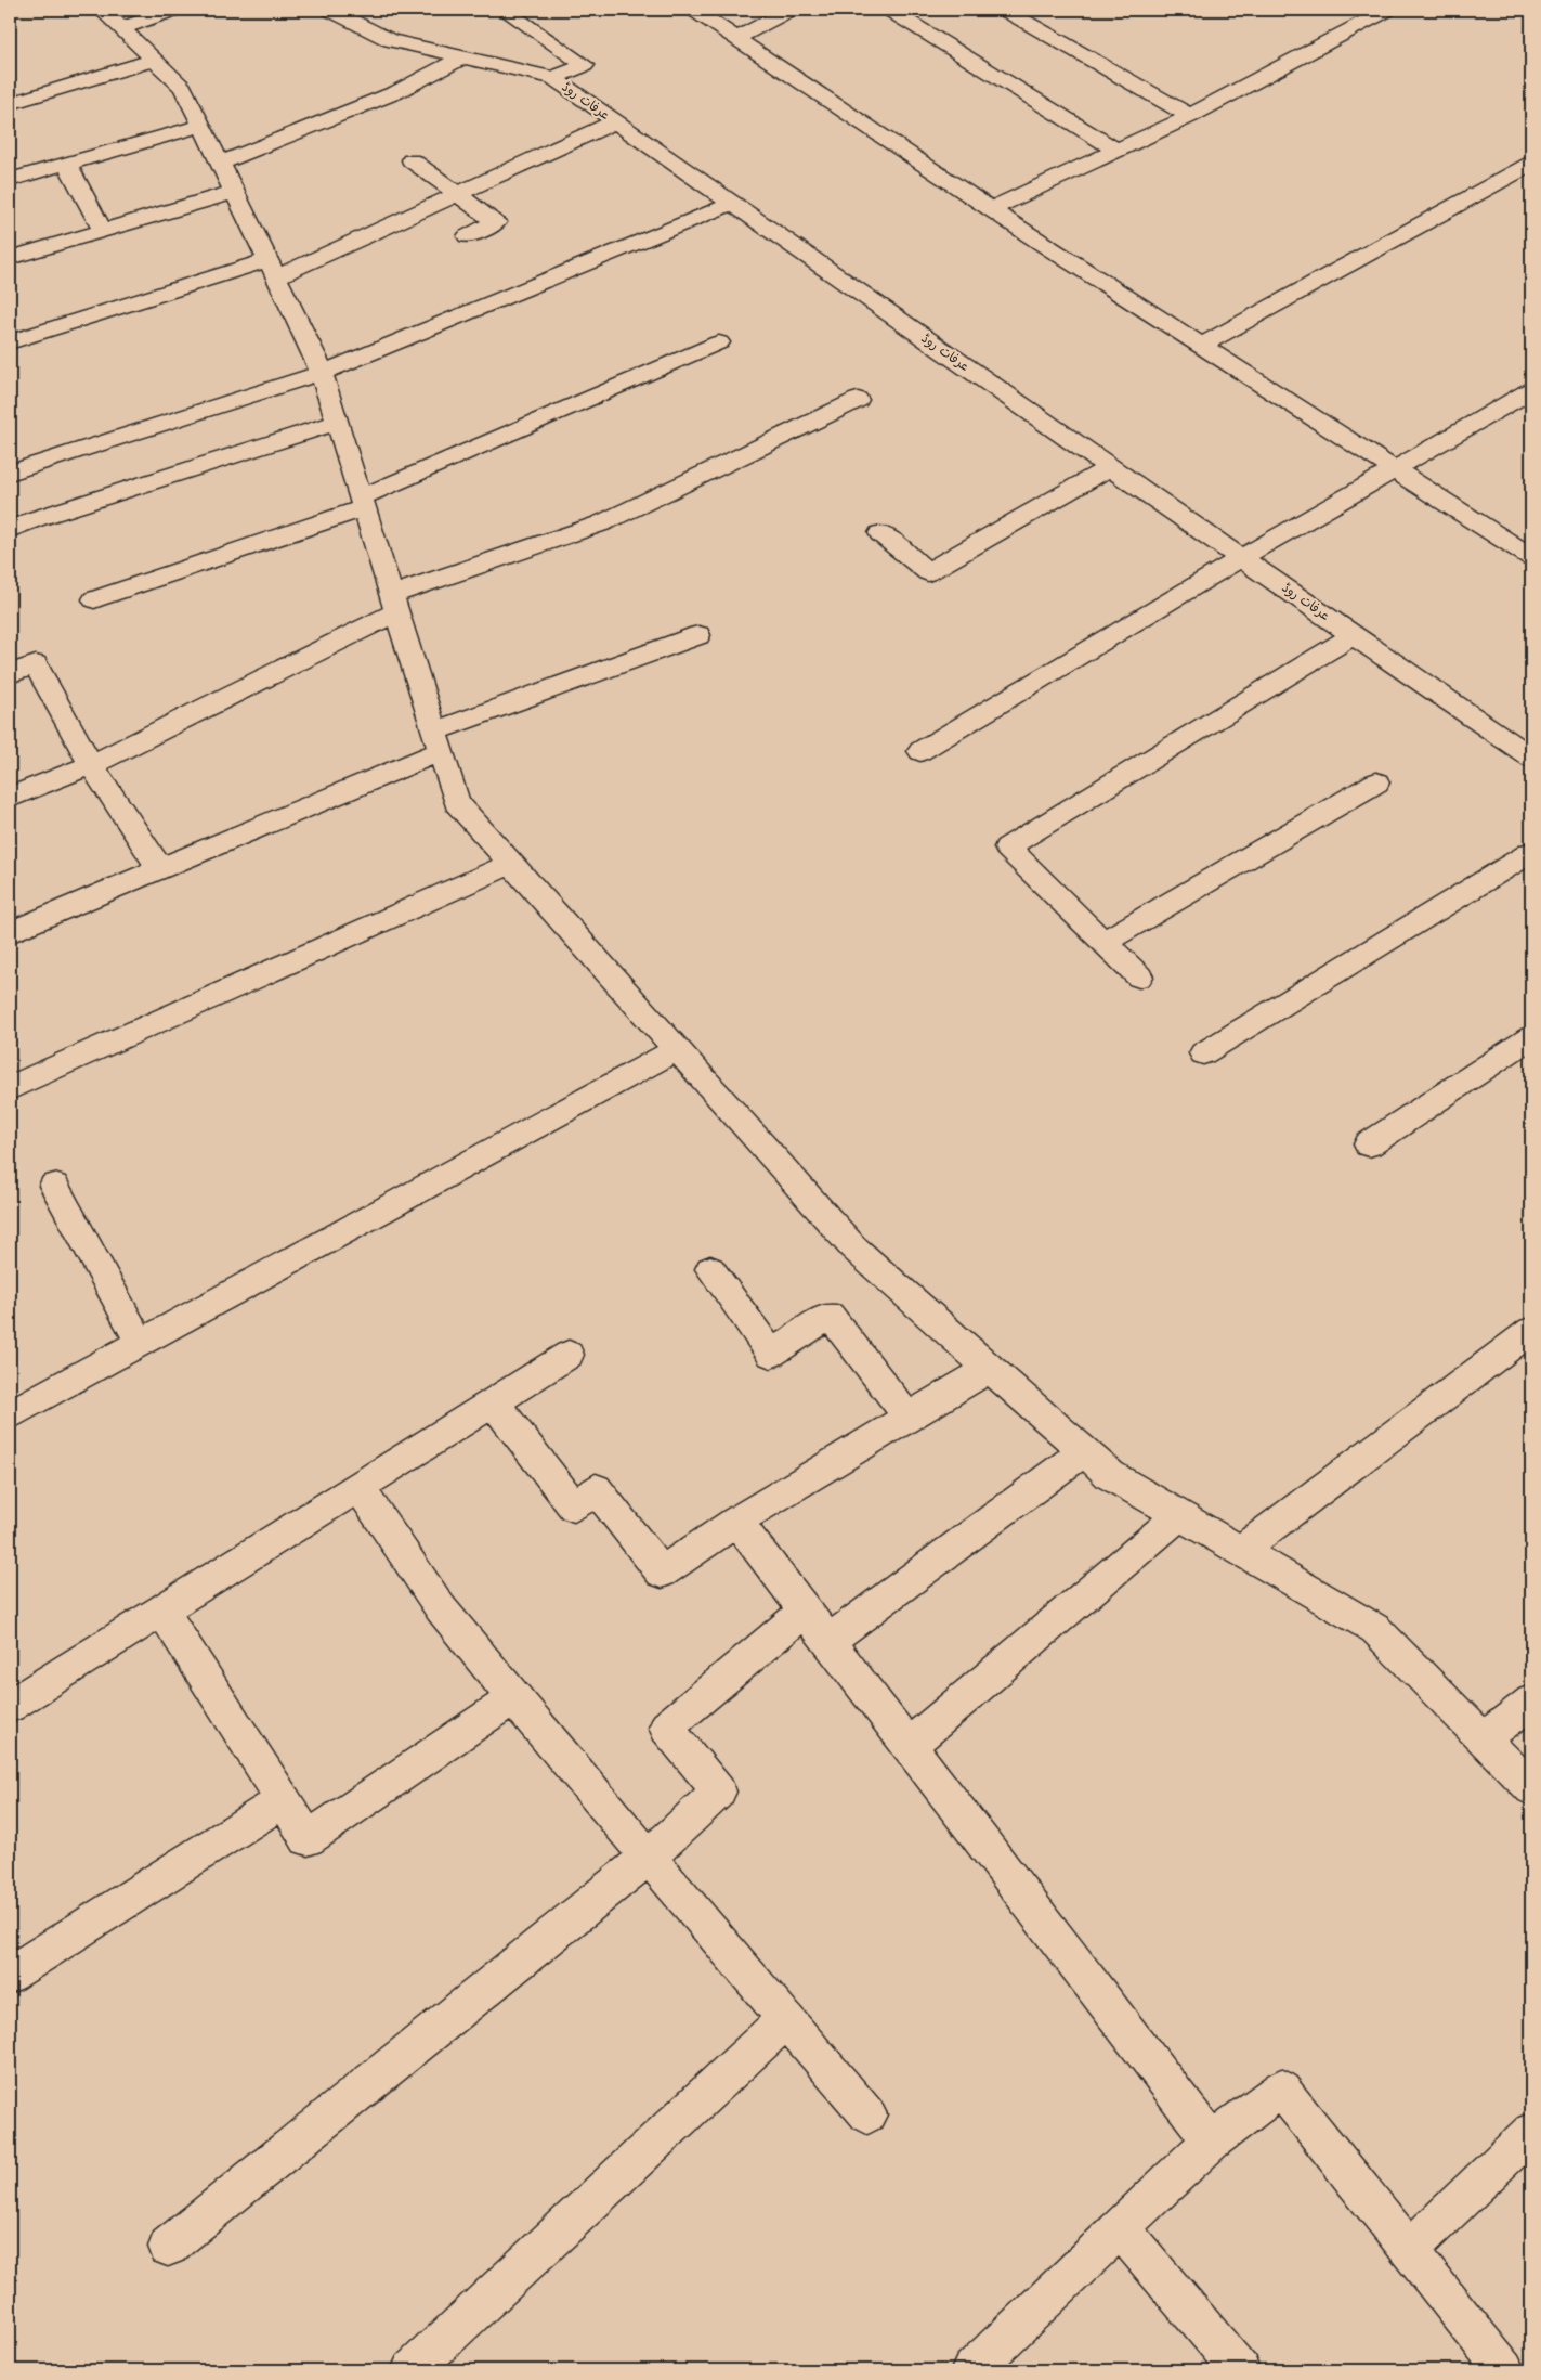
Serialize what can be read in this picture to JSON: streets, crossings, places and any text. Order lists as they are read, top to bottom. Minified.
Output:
{"streets":{"street":["عرفات روڈ"]}}
